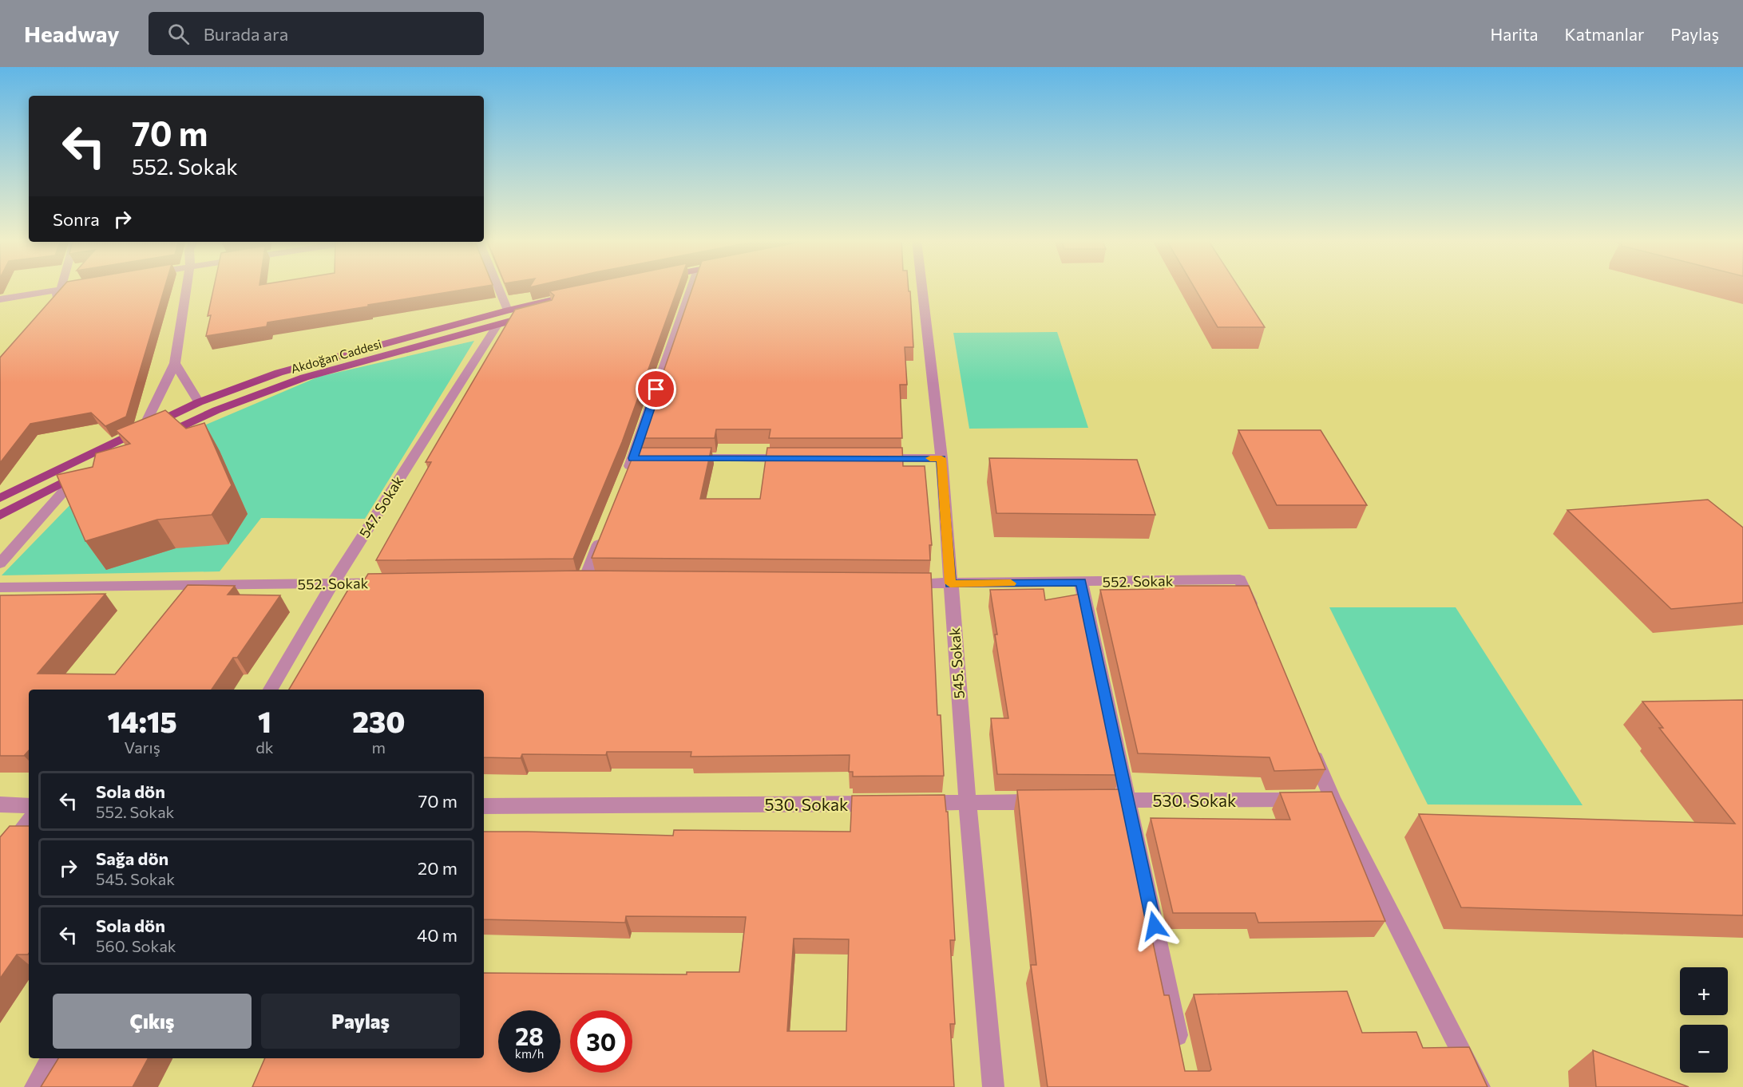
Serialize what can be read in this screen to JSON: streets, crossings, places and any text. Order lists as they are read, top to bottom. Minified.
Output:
{"streets":{"main road":["Akdoğan Caddesi"],"street":["547. Sokak","552. Sokak","545. Sokak","530. Sokak"]},"crossings":[["Akdoğan Caddesi","547. Sokak"],["547. Sokak","552. Sokak"],["552. Sokak","545. Sokak"]],"page":{"header":"Headway","search":"Burada ara","nav":["Harita","Katmanlar","Paylaş"],"turn":["70 m","552. Sokak"],"then":"Sonra","eta":["14:15","Varış","1","dk","230","m"],"list":[{"name":"Sola dön","note":"552. Sokak","value":"70 m"},{"name":"Sağa dön","note":"545. Sokak","value":"20 m"},{"name":"Sola dön","note":"560. Sokak","value":"40 m"}],"map_buttons":["+","−"],"buttons":["Çıkış","Paylaş"],"speed":"28 km/h","limit":"30"}}
